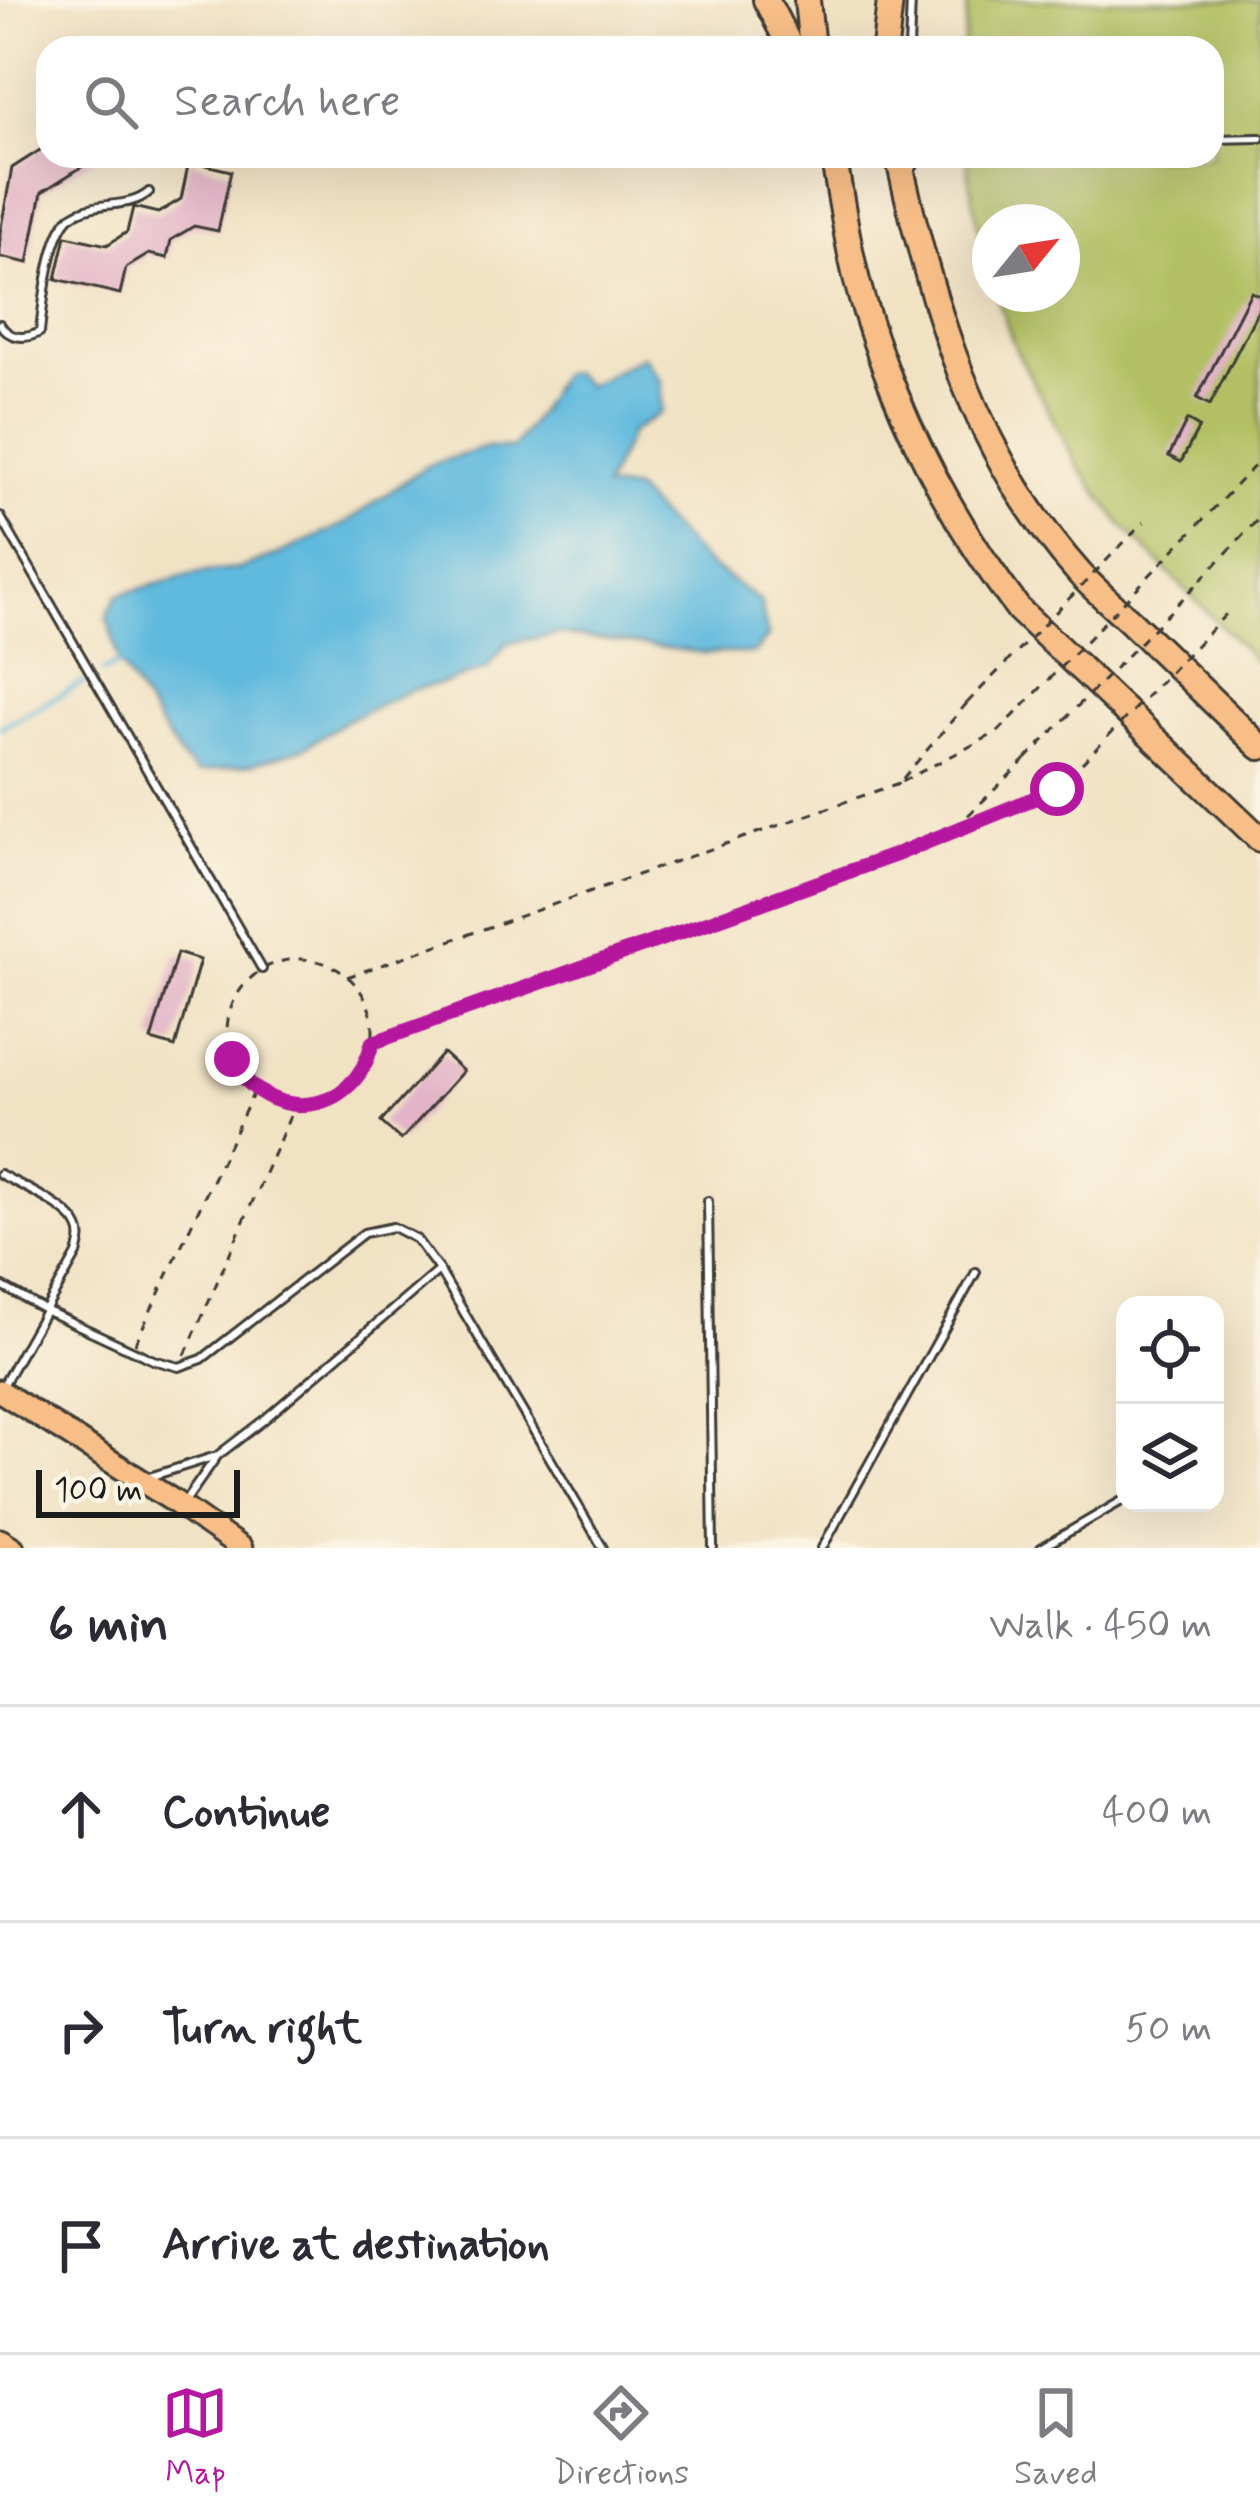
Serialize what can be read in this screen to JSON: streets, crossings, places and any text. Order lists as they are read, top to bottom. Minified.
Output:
{"scale_bar":"100 m","north":"top right","page":{"search":"Search here","scale":"100 m","heading":["6 min","Walk · 450 m"],"list":[["Continue","400 m"],["Turn right","50 m"],"Arrive at destination"],"nav":["Map","Directions","Saved"]}}
